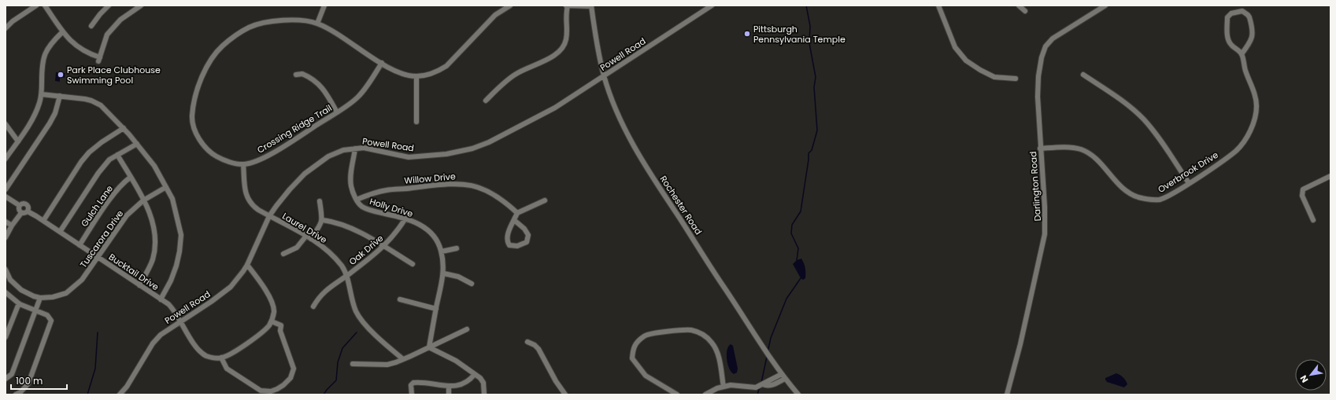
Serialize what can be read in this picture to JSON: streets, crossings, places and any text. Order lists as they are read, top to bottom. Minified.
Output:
{"streets":{"street":["Powell Road","Crossing Ridge Trail","Overbrook Drive","Willow Drive","Darlington Road","Rochester Road","Gulch Lane","Holly Drive","Laurel Drive","Tuscarora Drive","Oak Drive","Bucktail Drive"]},"crossings":[["Powell Road","Rochester Road"],["Powell Road","Laurel Drive"],["Powell Road","Bucktail Drive"],["Crossing Ridge Trail","Laurel Drive"],["Overbrook Drive","Darlington Road"],["Willow Drive","Holly Drive"],["Gulch Lane","Bucktail Drive"],["Holly Drive","Oak Drive"],["Laurel Drive","Oak Drive"],["Tuscarora Drive","Bucktail Drive"]],"places":["Pittsburgh Pennsylvania Temple","Park Place Clubhouse Swimming Pool"],"scale_bar":"100 m","north":"bottom left"}
